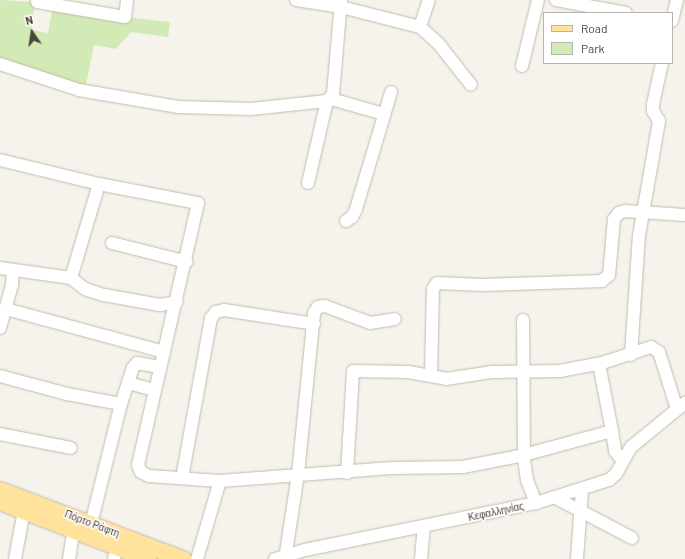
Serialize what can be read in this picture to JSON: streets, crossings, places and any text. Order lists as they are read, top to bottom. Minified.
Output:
{"streets":{"main road":["Πόρτο Ράφτη"],"street":["Κεφαλληνίας"]},"legend":["Road","Park"],"north":"top"}
